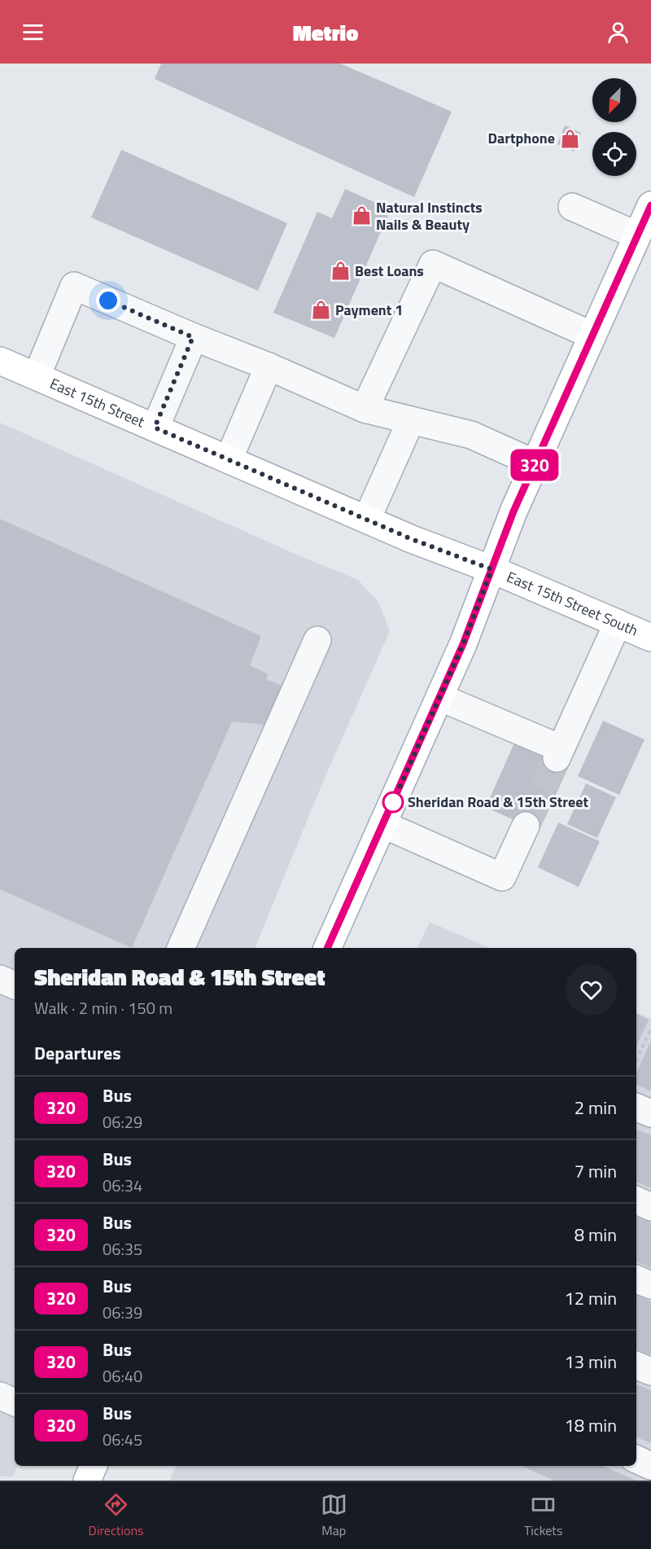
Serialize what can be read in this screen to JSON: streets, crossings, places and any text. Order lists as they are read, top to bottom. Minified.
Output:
{"streets":{"main road":["East 15th Street","East 15th Street South"]},"crossings":[["East 15th Street","East 15th Street South"]],"places":{"shop":["Dartphone","Natural Instincts Nails & Beauty","Best Loans","Payment 1"],"other":["Sheridan Road & 15th Street"]},"lines":["bus line 320"],"north":"bottom left","page":{"header":"Metrio","on_map":"320","heading":[["Sheridan Road & 15th Street","Walk · 2 min · 150 m"],"Departures"],"list":[{"mark":"320","name":"Bus","note":"06:29","value":"2 min"},{"mark":"320","name":"Bus","note":"06:34","value":"7 min"},{"mark":"320","name":"Bus","note":"06:35","value":"8 min"},{"mark":"320","name":"Bus","note":"06:39","value":"12 min"},{"mark":"320","name":"Bus","note":"06:40","value":"13 min"},{"mark":"320","name":"Bus","note":"06:45","value":"18 min"}],"tabs":["Directions","Map","Tickets"]}}
